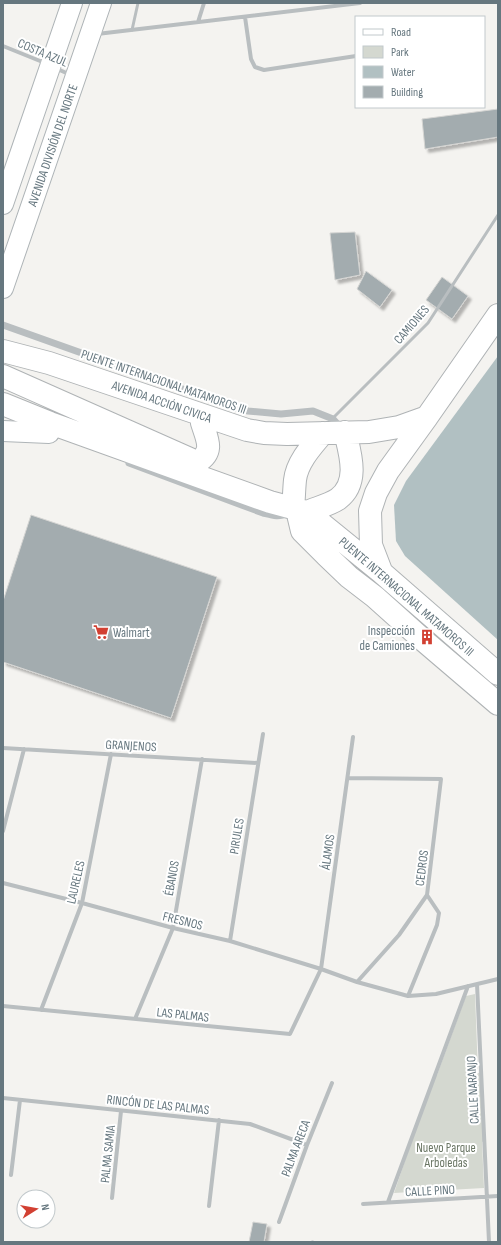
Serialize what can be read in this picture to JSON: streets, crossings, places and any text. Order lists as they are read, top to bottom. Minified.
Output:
{"streets":{"highway":["PUENTE INTERNACIONAL MATAMOROS III","AVENIDA ACCIÓN CIVICA"],"main road":["AVENIDA DIVISIÓN DEL NORTE"],"street":["COSTA AZUL","GRANJENOS","PIRULES","ÁLAMOS","CEDROS","ÉBANOS","LAURELES","FRESNOS","LAS PALMAS","CALLE NARANJO","RINCÓN DE LAS PALMAS","PALMA ARECA","PALMA SAMIA","CALLE PINO"],"lane":["CAMIONES"]},"crossings":[["COSTA AZUL","AVENIDA DIVISIÓN DEL NORTE"],["CAMIONES","PUENTE INTERNACIONAL MATAMOROS III"],["CAMIONES","AVENIDA ACCIÓN CIVICA"],["PUENTE INTERNACIONAL MATAMOROS III","AVENIDA ACCIÓN CIVICA"],["GRANJENOS","PIRULES"],["GRANJENOS","ÉBANOS"],["GRANJENOS","LAURELES"],["PIRULES","FRESNOS"],["ÁLAMOS","CEDROS"],["ÁLAMOS","FRESNOS"],["ÁLAMOS","LAS PALMAS"],["CEDROS","FRESNOS"],["ÉBANOS","FRESNOS"],["ÉBANOS","LAS PALMAS"],["LAURELES","FRESNOS"],["LAURELES","LAS PALMAS"],["FRESNOS","LAS PALMAS"],["FRESNOS","CALLE NARANJO"],["CALLE NARANJO","CALLE PINO"],["RINCÓN DE LAS PALMAS","PALMA ARECA"],["RINCÓN DE LAS PALMAS","PALMA SAMIA"]],"parks":["Nuevo Parque Arboledas"],"places":{"supermarket":["Walmart"],"building":["Inspección de Camiones"]},"legend":["Road","Park","Water","Building"],"north":"right"}
